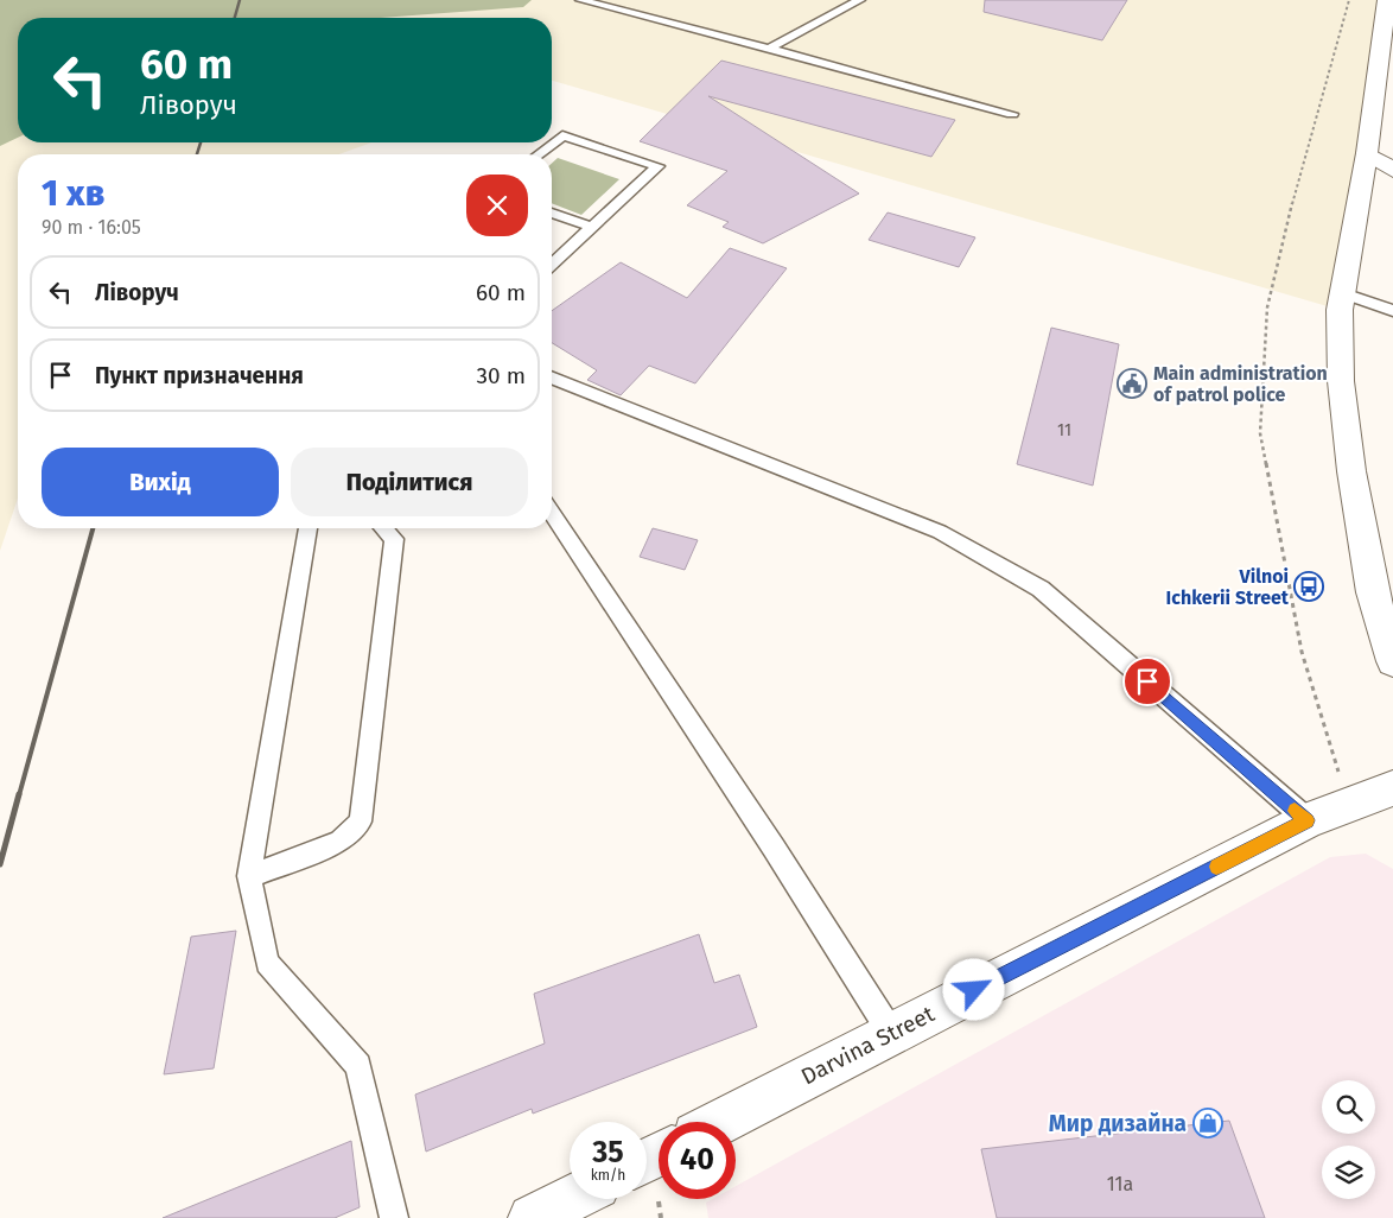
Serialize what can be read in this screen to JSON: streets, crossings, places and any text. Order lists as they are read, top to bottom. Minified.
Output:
{"streets":{"main road":["Darvina Street"]},"places":{"public building":["Main administration of patrol police"],"bus stop":["Vilnoi Ichkerii Street"],"shop":["Мир дизайна"]},"house_numbers":["11","11а"],"page":{"turn":["60 m","Ліворуч"],"heading":["1 хв","90 m · 16:05"],"list":[{"name":"Ліворуч","value":"60 m"},{"name":"Пункт призначення","value":"30 m"}],"buttons":["Вихід","Поділитися"],"speed":"35 km/h","limit":"40"}}
